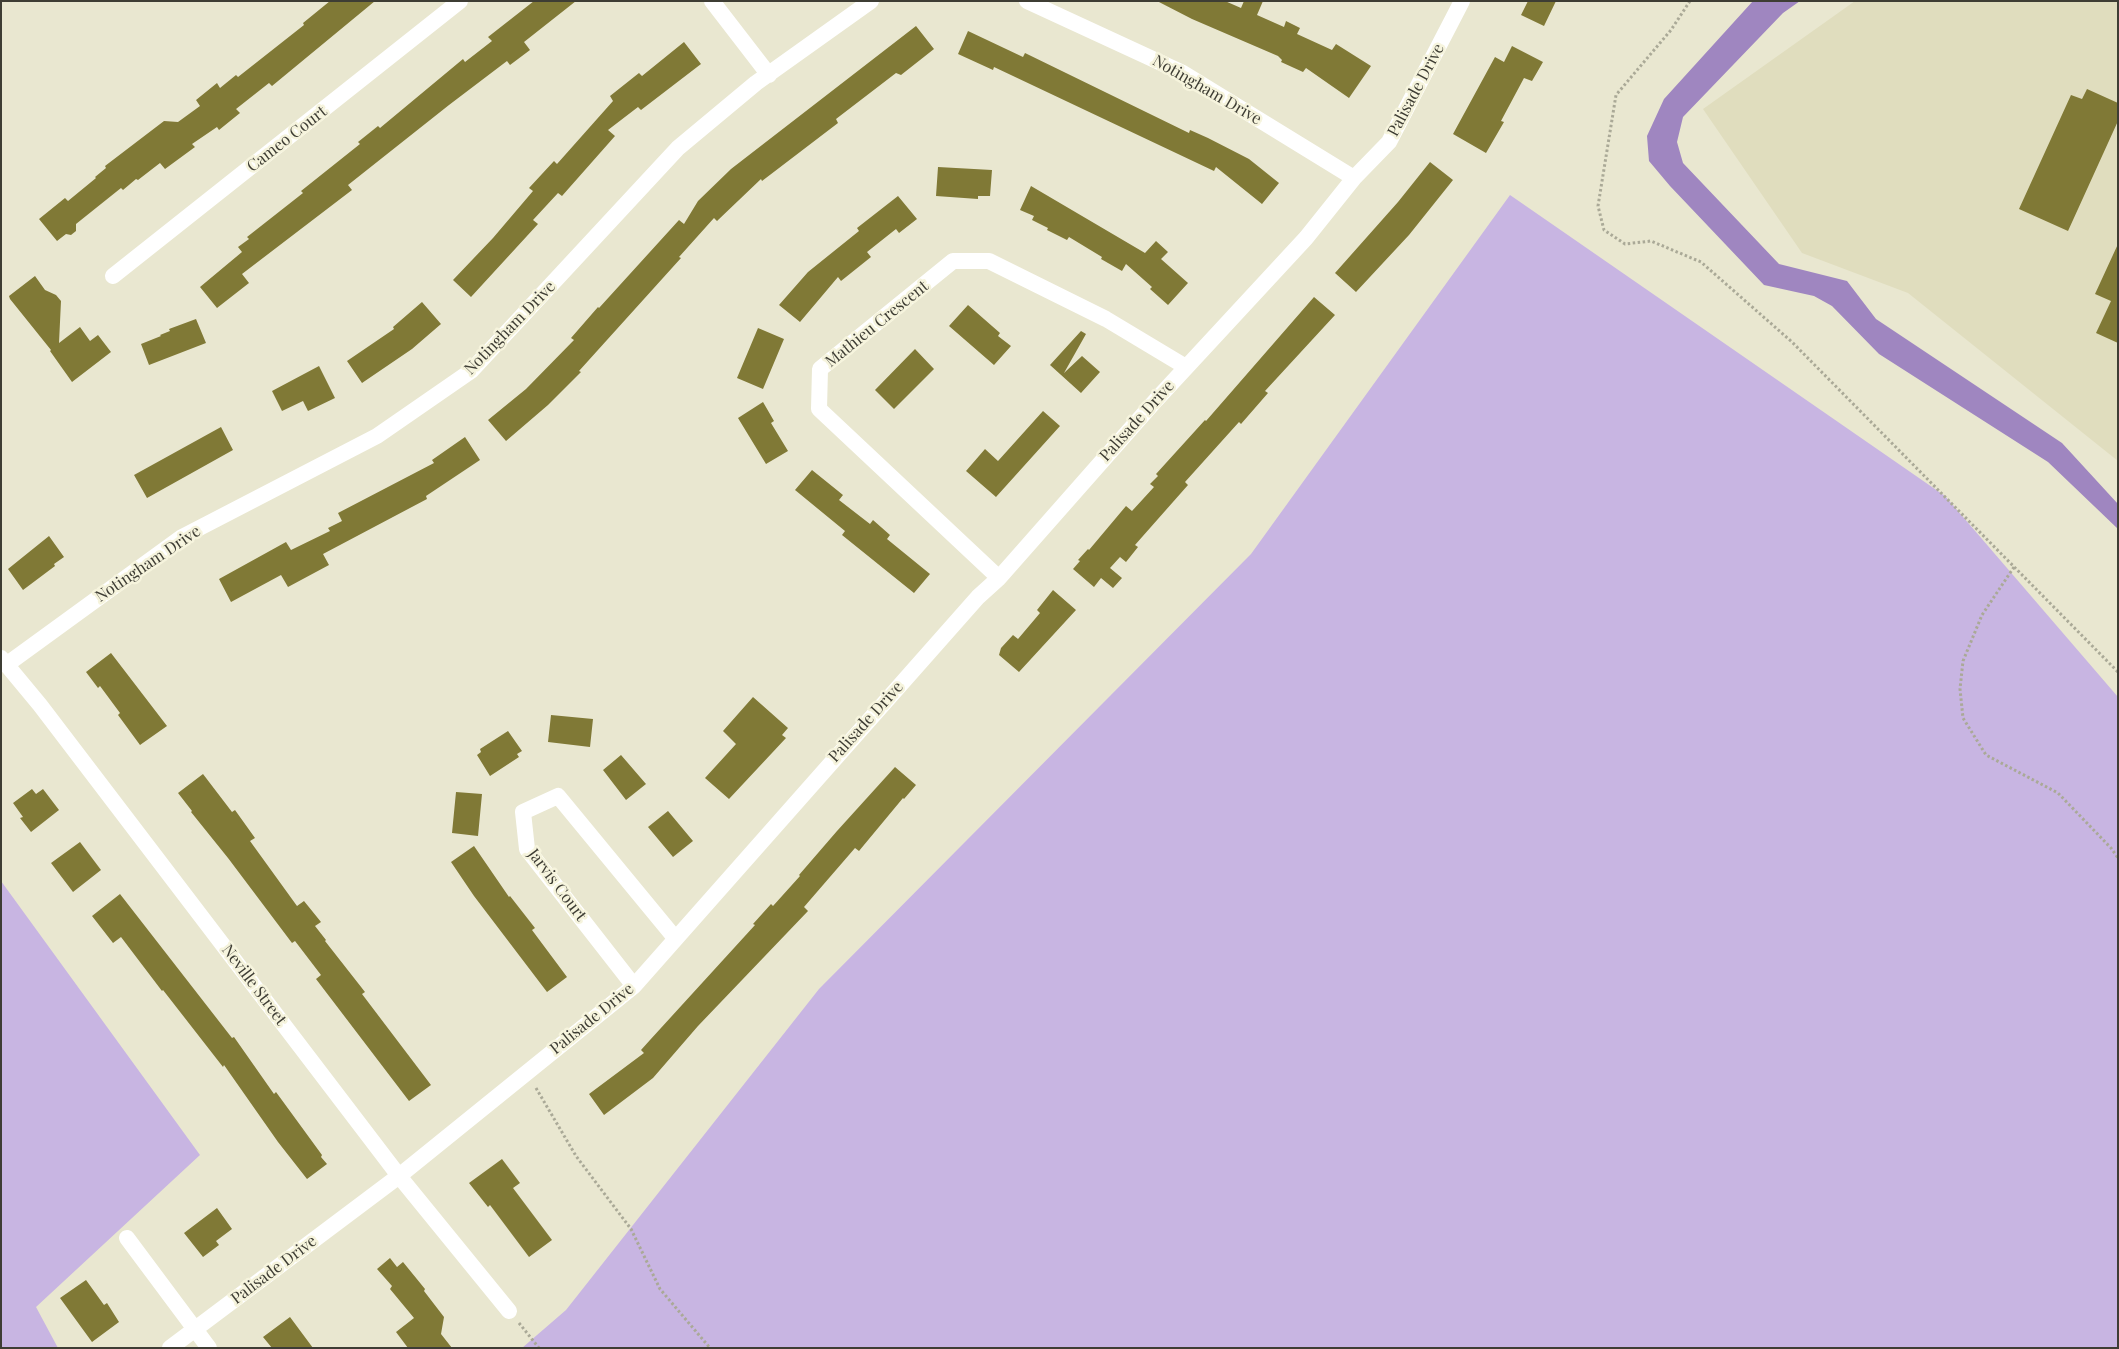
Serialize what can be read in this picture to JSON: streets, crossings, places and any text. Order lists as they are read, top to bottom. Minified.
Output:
{"streets":{"street":["Notingham Drive","Palisade Drive","Cameo Court","Mathieu Crescent","Jarvis Court","Neville Street"]},"crossings":[["Notingham Drive","Palisade Drive"],["Notingham Drive","Neville Street"],["Palisade Drive","Mathieu Crescent"],["Palisade Drive","Jarvis Court"],["Palisade Drive","Neville Street"]]}
